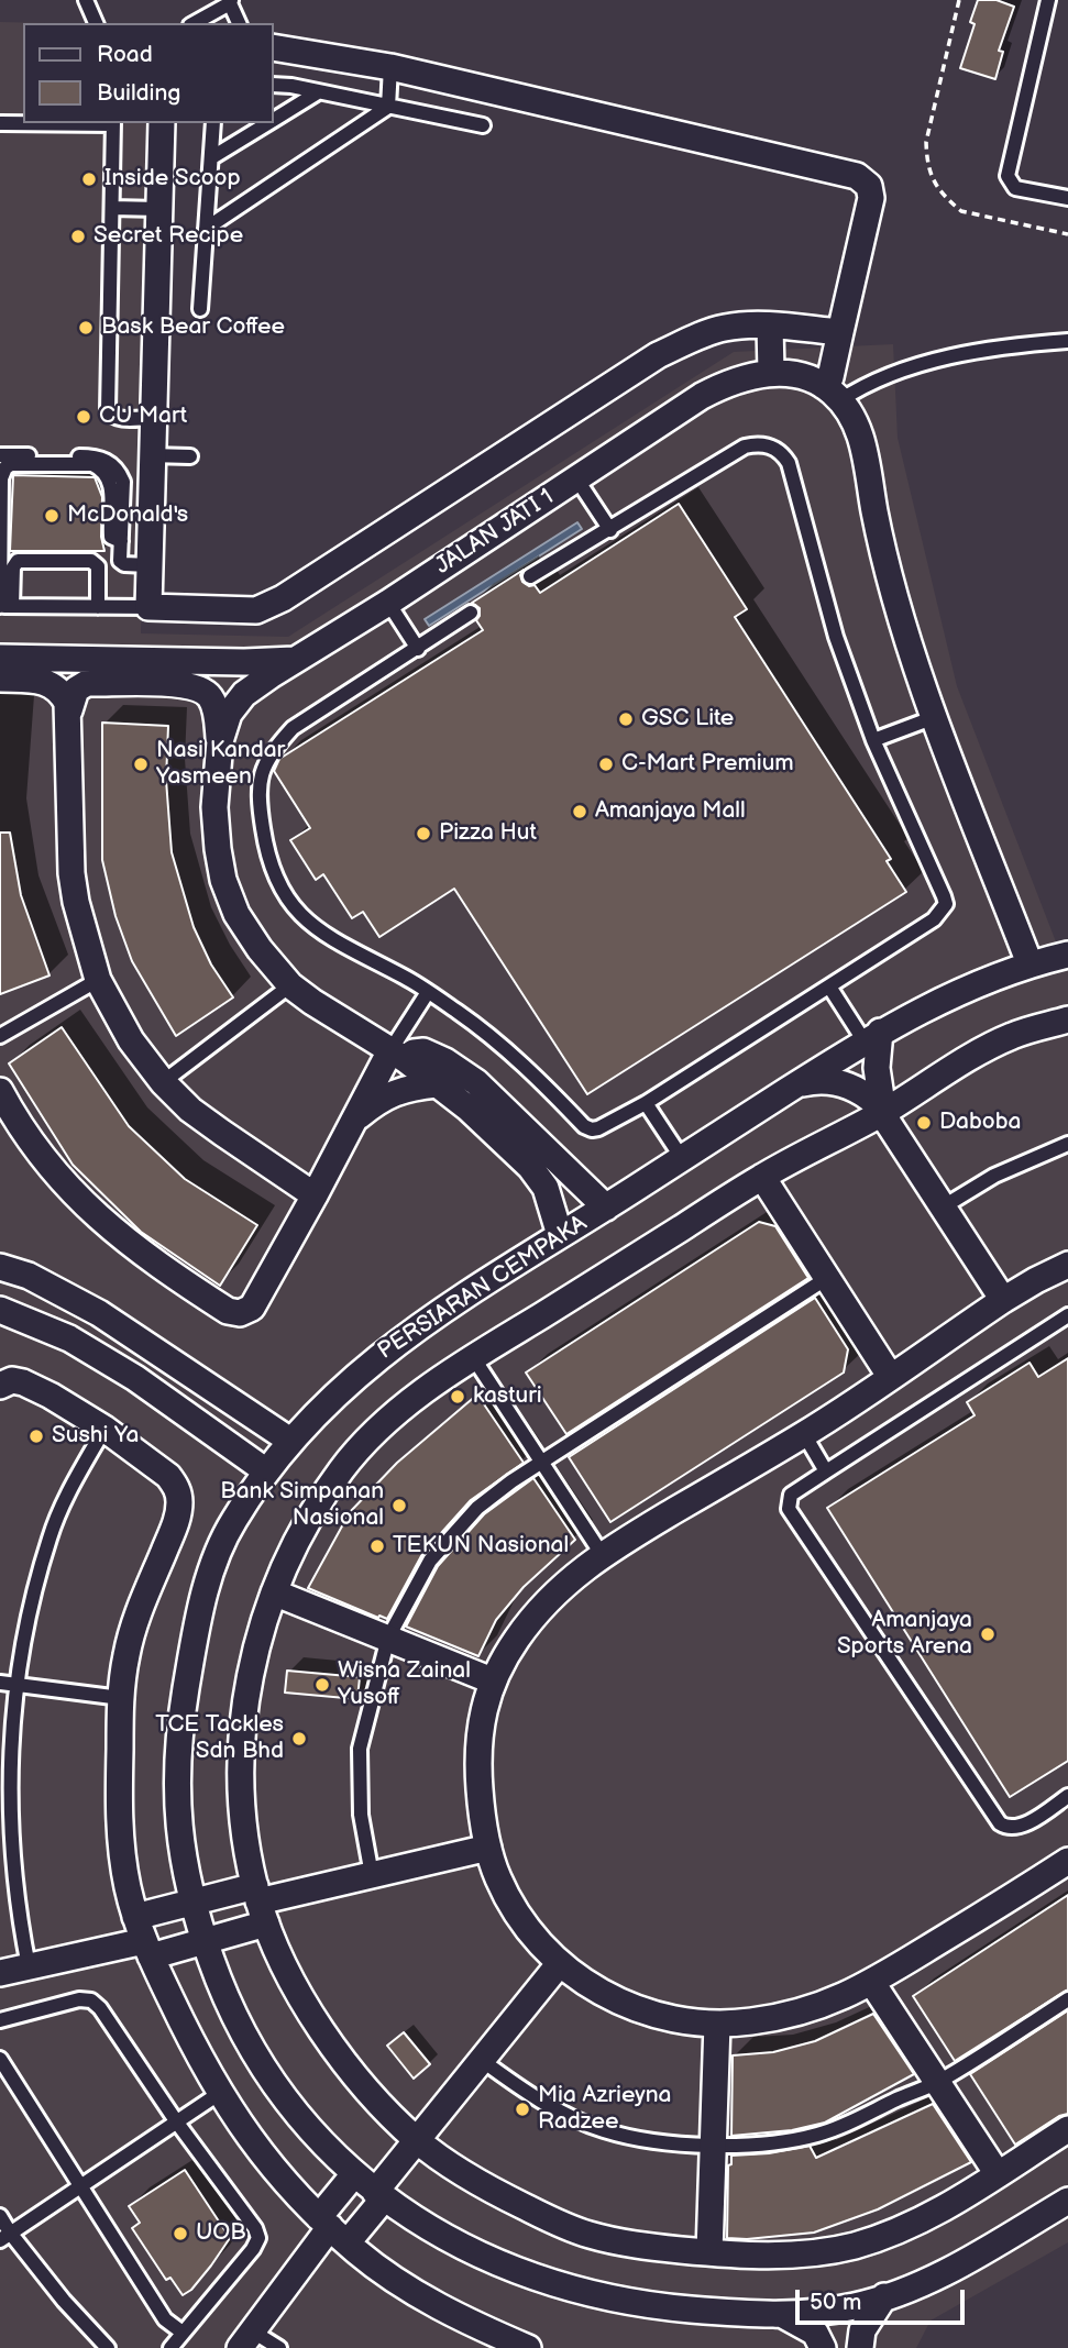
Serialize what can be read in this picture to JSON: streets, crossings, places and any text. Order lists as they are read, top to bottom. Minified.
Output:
{"streets":{"street":["JALAN JATI 1","PERSIARAN CEMPAKA"]},"crossings":[["JALAN JATI 1","PERSIARAN CEMPAKA"]],"places":["Inside Scoop","Secret Recipe","Bask Bear Coffee","CU Mart","McDonald's","GSC Lite","Nasi Kandar Yasmeen","C-Mart Premium","Amanjaya Mall","Pizza Hut","Daboba","kasturi","Sushi Ya","Bank Simpanan Nasional","TEKUN Nasional","Amanjaya Sports Arena","Wisna Zainal Yusoff","TCE Tackles Sdn Bhd","Mia Azrieyna Radzee","UOB"],"legend":["Road","Building"],"scale_bar":"50 m"}
